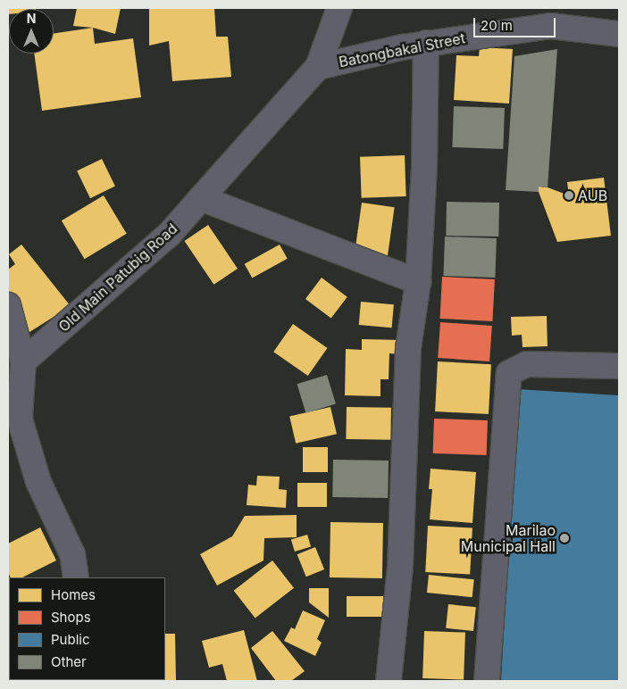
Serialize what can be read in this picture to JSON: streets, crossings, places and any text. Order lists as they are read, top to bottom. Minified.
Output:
{"streets":{"street":["Batongbakal Street","Old Main Patubig Road"]},"crossings":[["Batongbakal Street","Old Main Patubig Road"]],"places":["AUB","Marilao Municipal Hall"],"legend":["Homes","Shops","Public","Other"],"scale_bar":"20 m","north":"top"}
